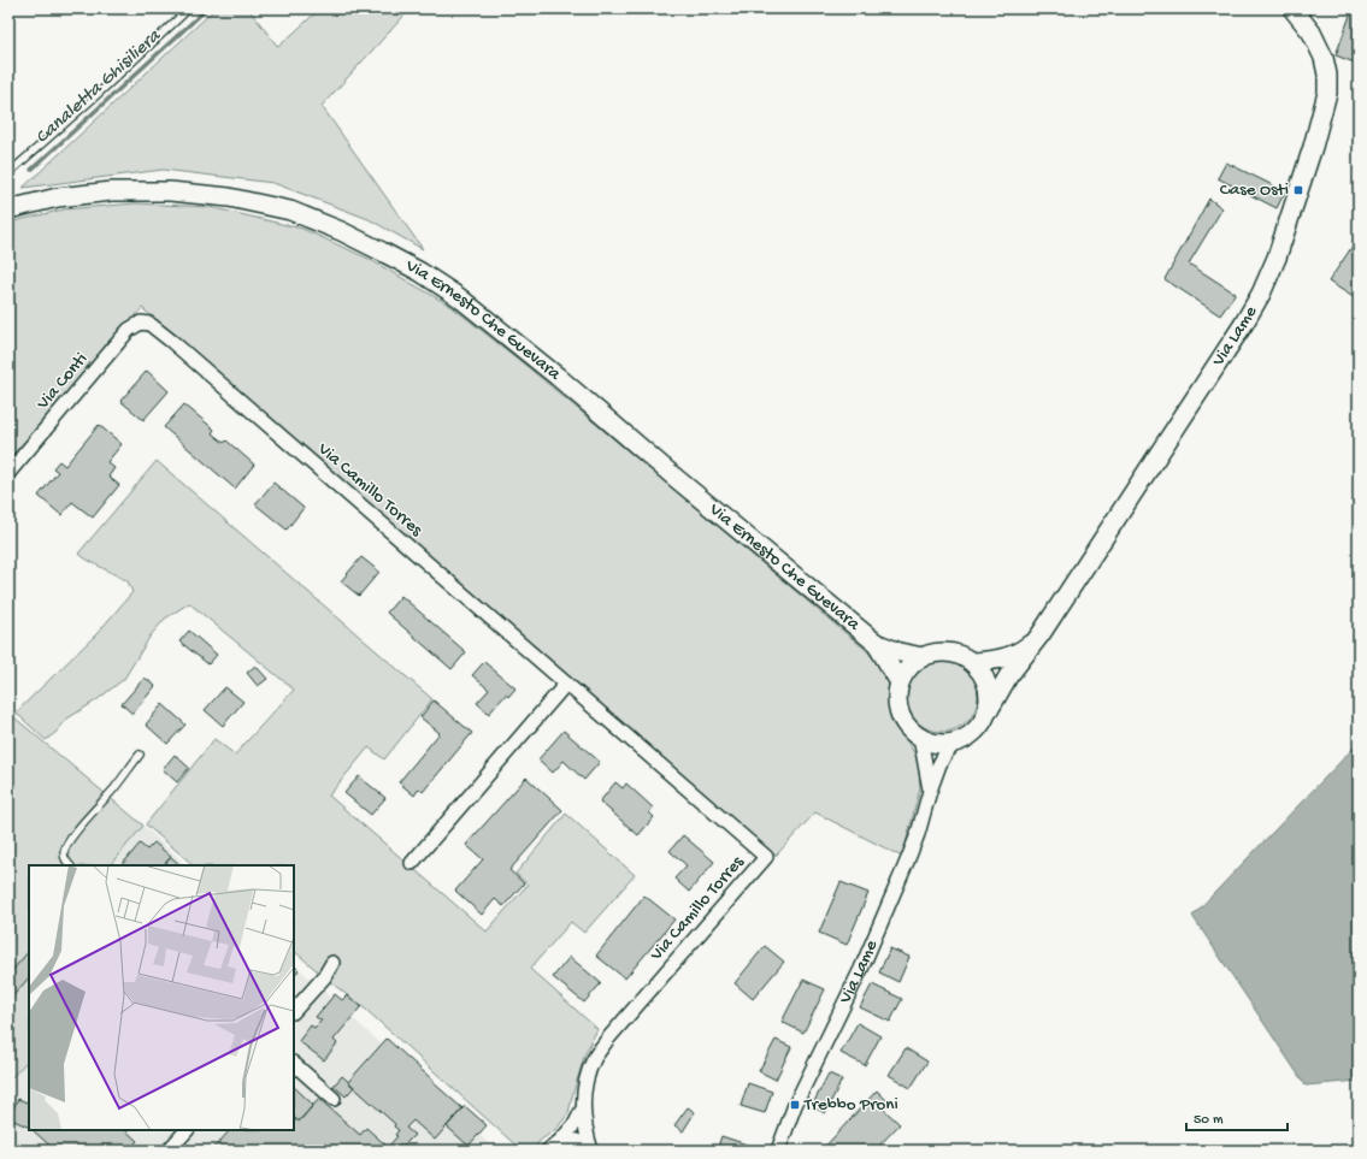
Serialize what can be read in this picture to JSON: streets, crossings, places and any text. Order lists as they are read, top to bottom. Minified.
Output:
{"streets":{"street":["Via Ernesto Che Guevara","Via Lame","Via Conti","Via Camillo Torres"]},"crossings":[["Via Ernesto Che Guevara","Via Lame"],["Via Conti","Via Camillo Torres"]],"water":["Canaletta Ghisiliera"],"places":{"transit":["Case Osti","Trebbo Proni"]},"scale_bar":"50 m"}
